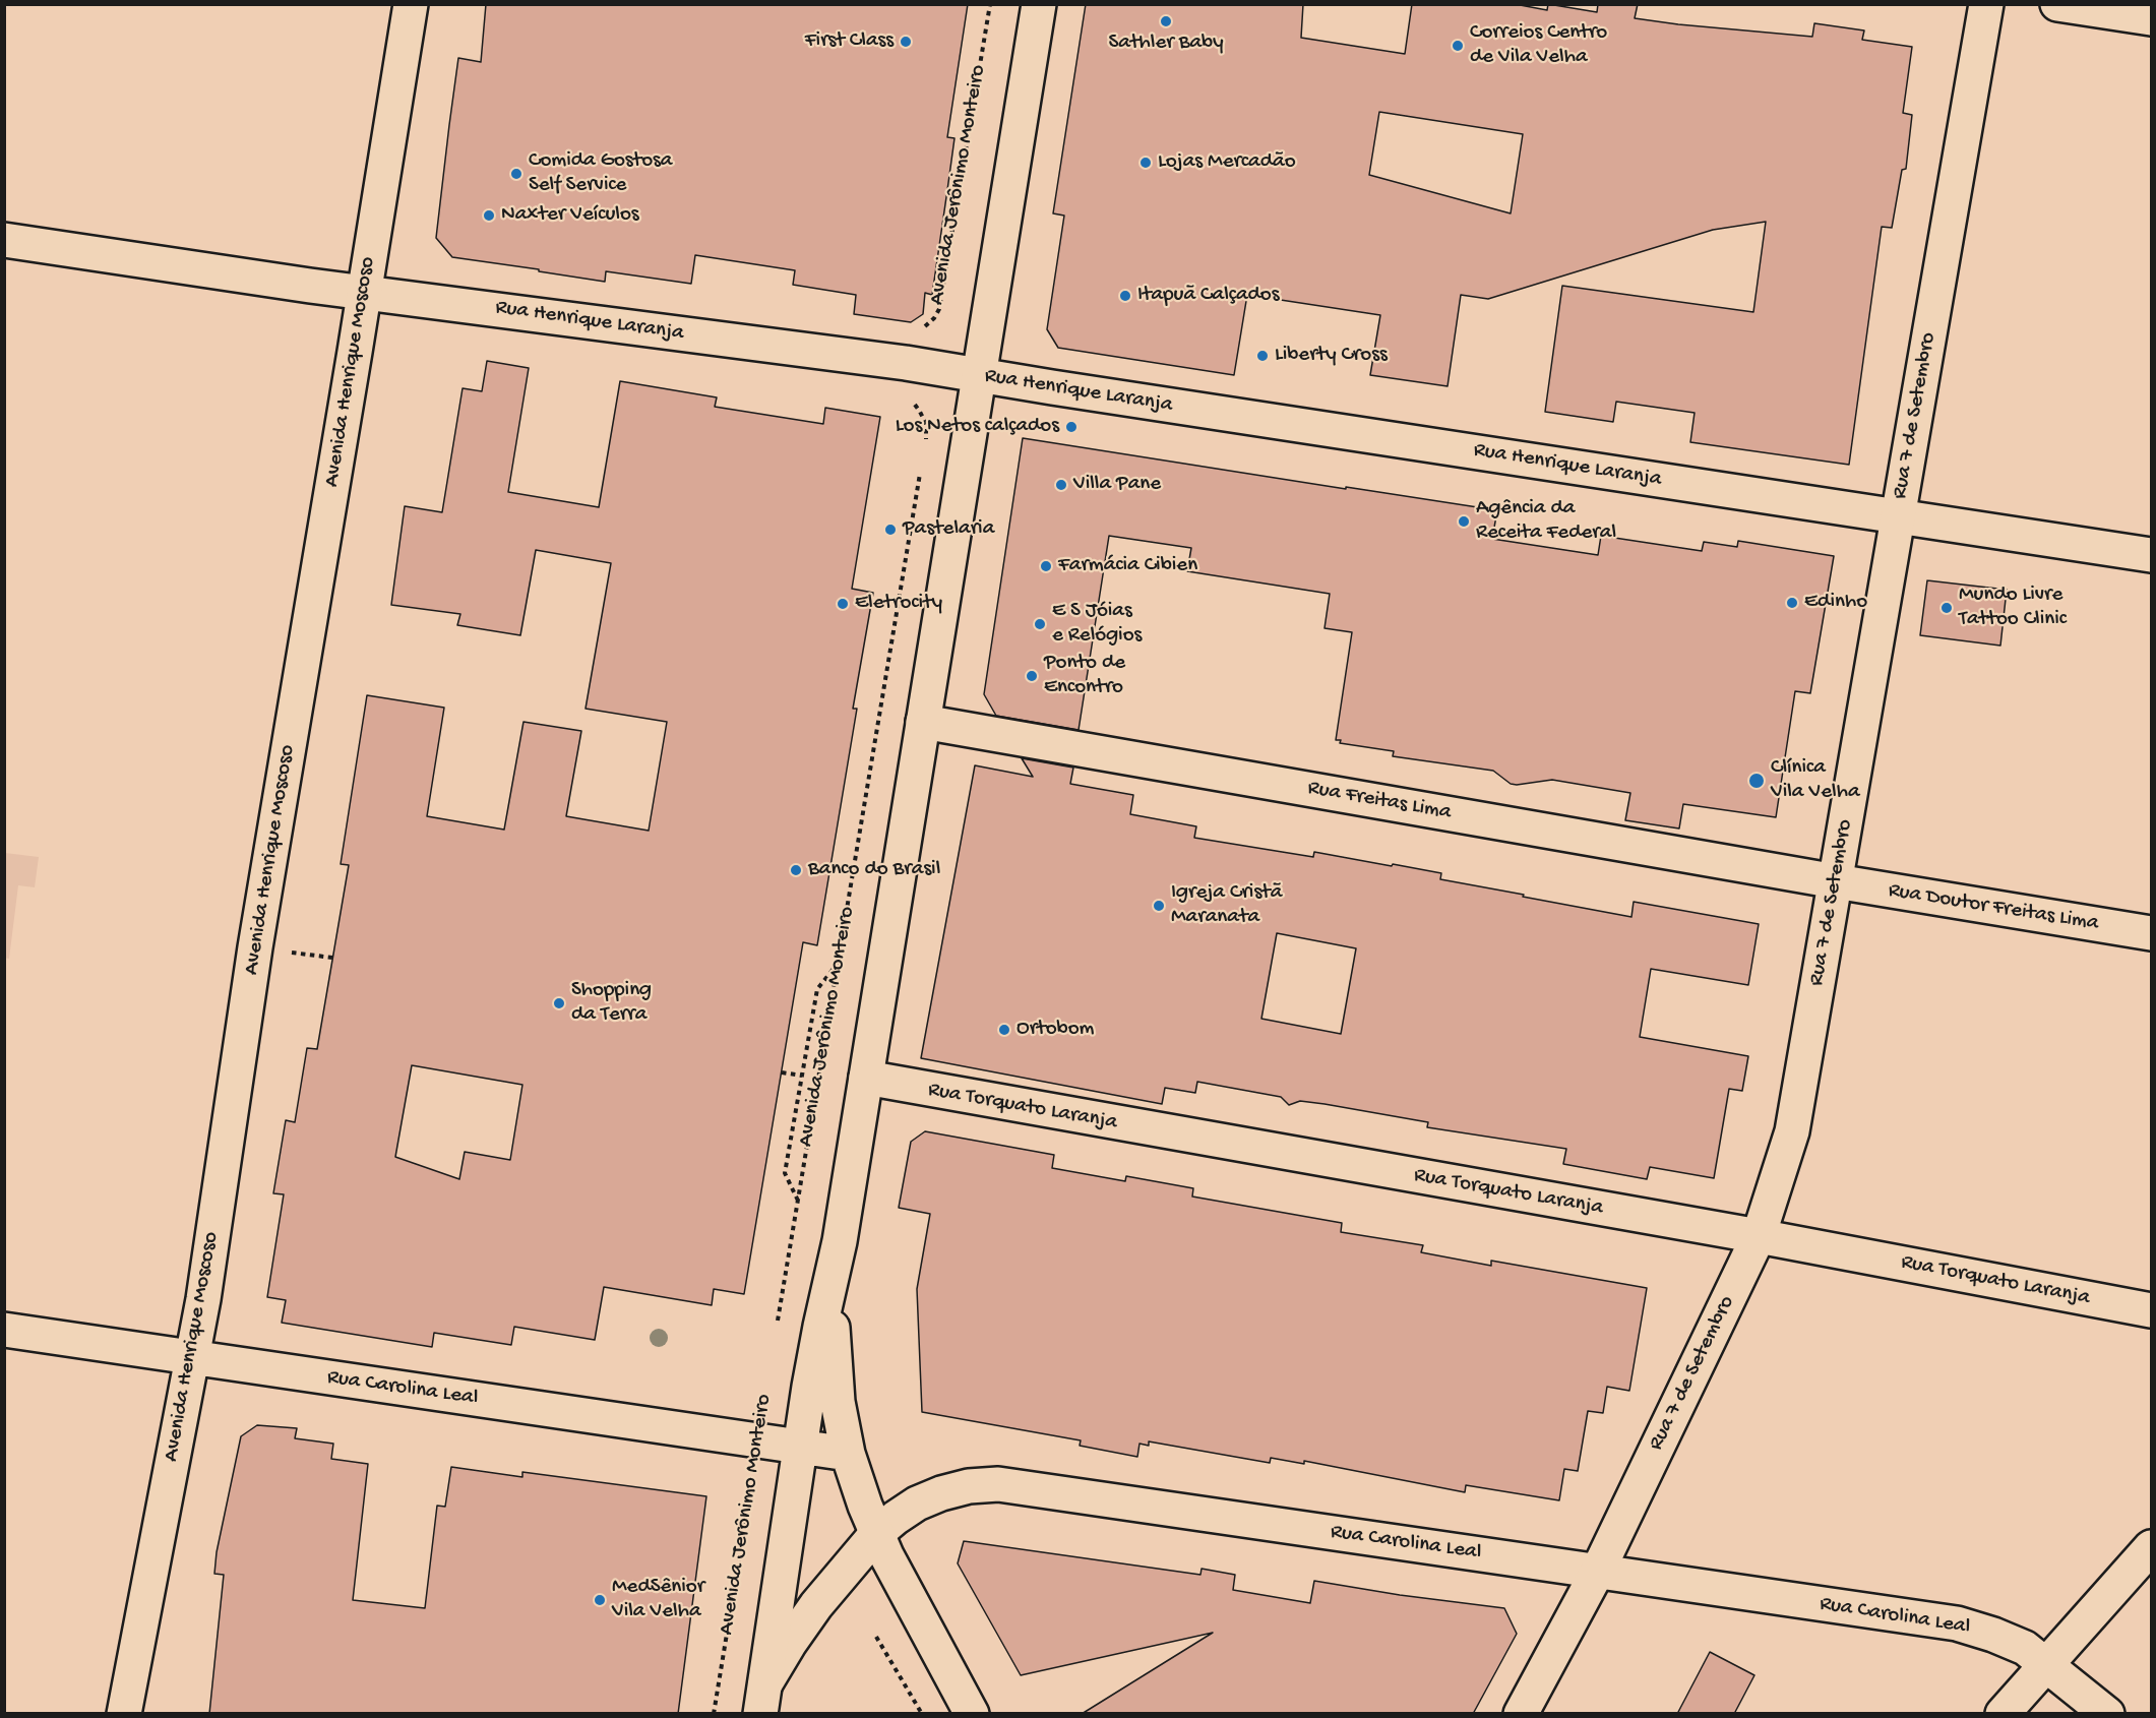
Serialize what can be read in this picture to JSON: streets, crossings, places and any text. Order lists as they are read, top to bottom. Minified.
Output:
{"streets":{"street":["Avenida Jerônimo Monteiro","Rua Henrique Laranja","Avenida Henrique Moscoso","Rua 7 de Setembro","Rua Freitas Lima","Rua Doutor Freitas Lima","Rua Torquato Laranja","Rua Carolina Leal"]},"crossings":[["Avenida Jerônimo Monteiro","Rua Henrique Laranja"],["Avenida Jerônimo Monteiro","Rua Freitas Lima"],["Avenida Jerônimo Monteiro","Rua Torquato Laranja"],["Avenida Jerônimo Monteiro","Rua Carolina Leal"],["Rua Henrique Laranja","Avenida Henrique Moscoso"],["Rua Henrique Laranja","Rua 7 de Setembro"],["Avenida Henrique Moscoso","Rua Carolina Leal"],["Rua 7 de Setembro","Rua Freitas Lima"],["Rua 7 de Setembro","Rua Doutor Freitas Lima"],["Rua 7 de Setembro","Rua Torquato Laranja"],["Rua 7 de Setembro","Rua Carolina Leal"],["Rua Freitas Lima","Rua Doutor Freitas Lima"]],"places":["Sathler Baby","First Class","Correios Centro de Vila Velha","Lojas Mercadão","Comida Gostosa Self Service","Naxter Veículos","Itapuã Calçados","Liberty Cross","Los Netos calçados","Villa Pane","Agência da Receita Federal","Pastelaria","Farmácia Cibien","Edinho","Eletrocity","Mundo Livre Tattoo Clinic","E S Jóias e Relógios","Ponto de Encontro","Clínica Vila Velha","Banco do Brasil","Igreja Cristã Maranata","Shopping da Terra","Ortobom","MedSênior Vila Velha"]}
